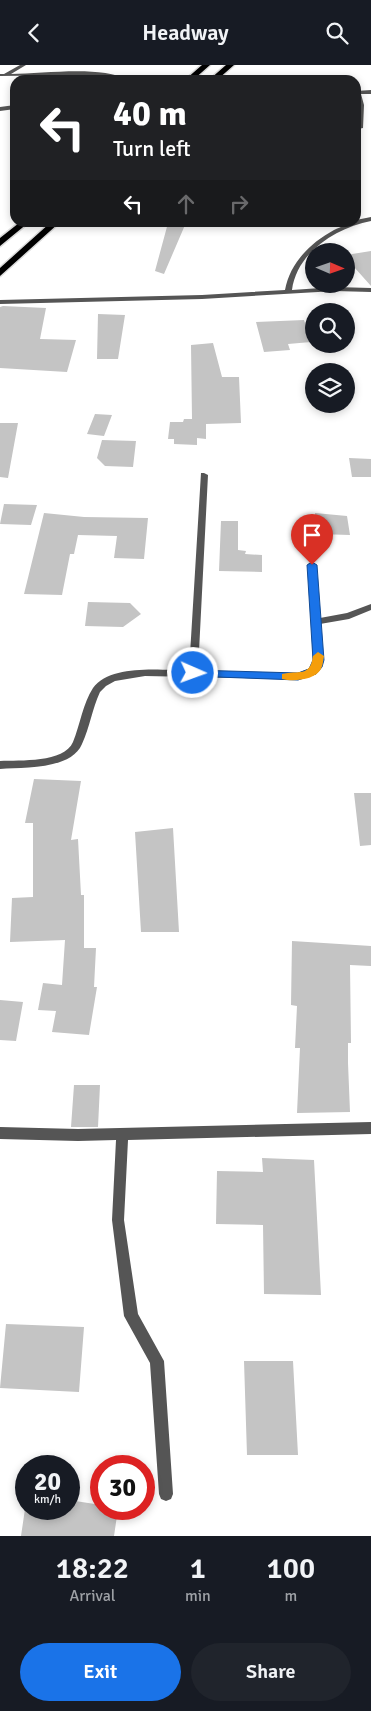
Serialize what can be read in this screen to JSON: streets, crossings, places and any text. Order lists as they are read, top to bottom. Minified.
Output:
{"north":"right","page":{"header":"Headway","turn":["40 m","Turn left"],"speed":"20 km/h","limit":"30","eta":["18:22","Arrival","1","min","100","m"],"buttons":["Exit","Share"]}}
